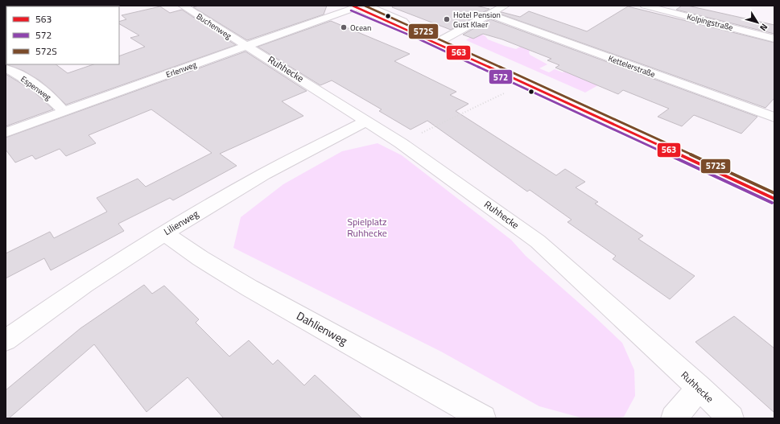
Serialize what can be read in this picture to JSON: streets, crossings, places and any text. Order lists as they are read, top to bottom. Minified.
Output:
{"streets":{"street":["Kolpingstraße","Buchenweg","Kettelerstraße","Erlenweg","Ruhhecke","Espenweg","Lilienweg","Dahlienweg"]},"crossings":[["Buchenweg","Erlenweg"],["Buchenweg","Ruhhecke"],["Erlenweg","Ruhhecke"],["Erlenweg","Espenweg"],["Ruhhecke","Lilienweg"],["Lilienweg","Dahlienweg"]],"parks":["Spielplatz Ruhhecke"],"places":["Hotel Pension Gust Klaer","Ocean"],"lines":["transit line 563","transit line 572S","transit line 572"],"legend":["563","572","572S"],"north":"bottom right"}
